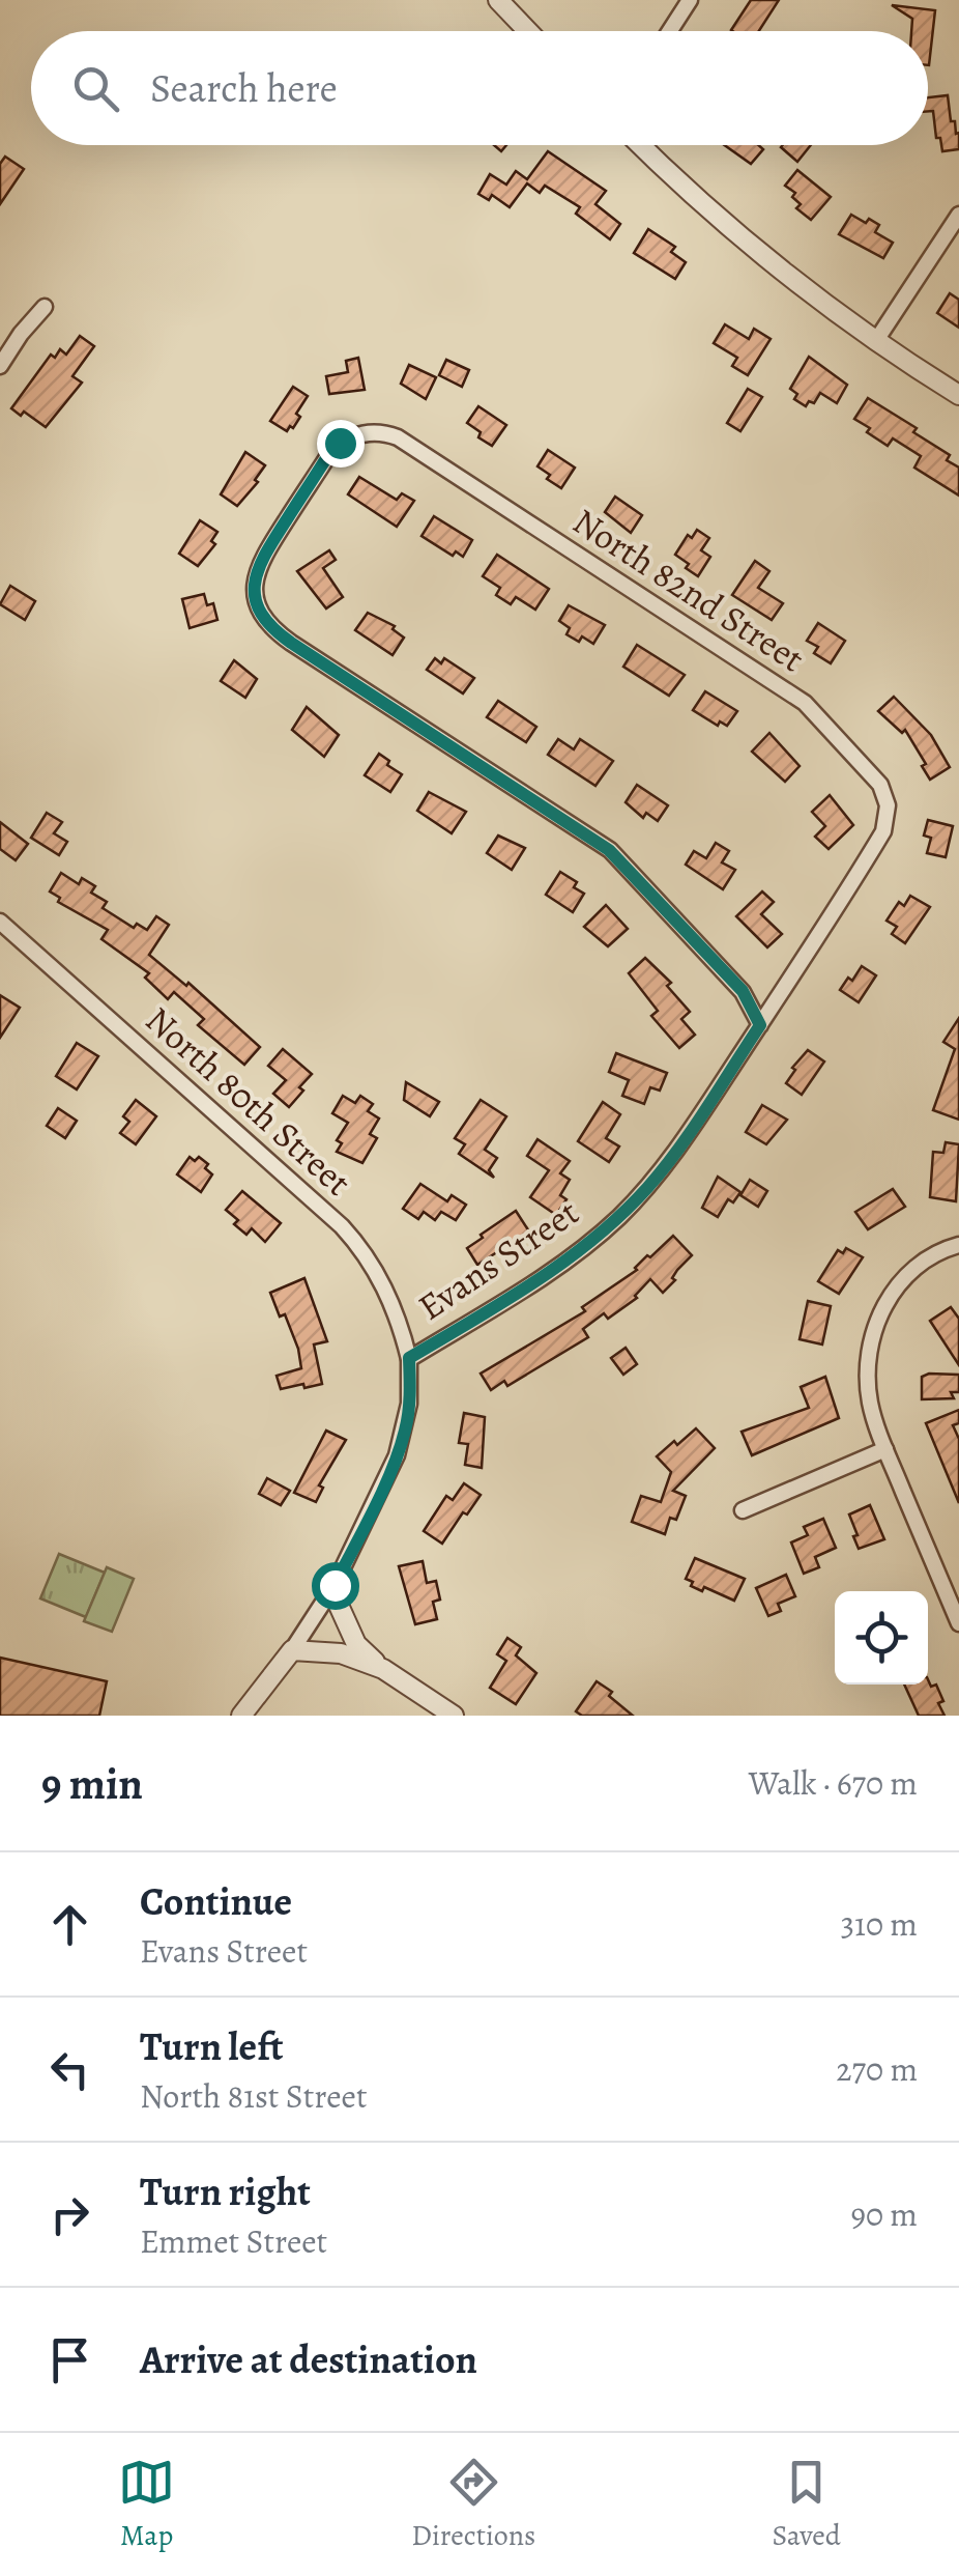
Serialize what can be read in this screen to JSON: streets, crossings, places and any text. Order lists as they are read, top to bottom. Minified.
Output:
{"streets":{"street":["North 82nd Street","North 80th Street","Evans Street"]},"crossings":[["North 82nd Street","Evans Street"],["North 80th Street","Evans Street"]],"page":{"search":"Search here","heading":["9 min","Walk · 670 m"],"list":[["Continue","Evans Street","310 m"],["Turn left","North 81st Street","270 m"],["Turn right","Emmet Street","90 m"],"Arrive at destination"],"nav":["Map","Directions","Saved"]}}
